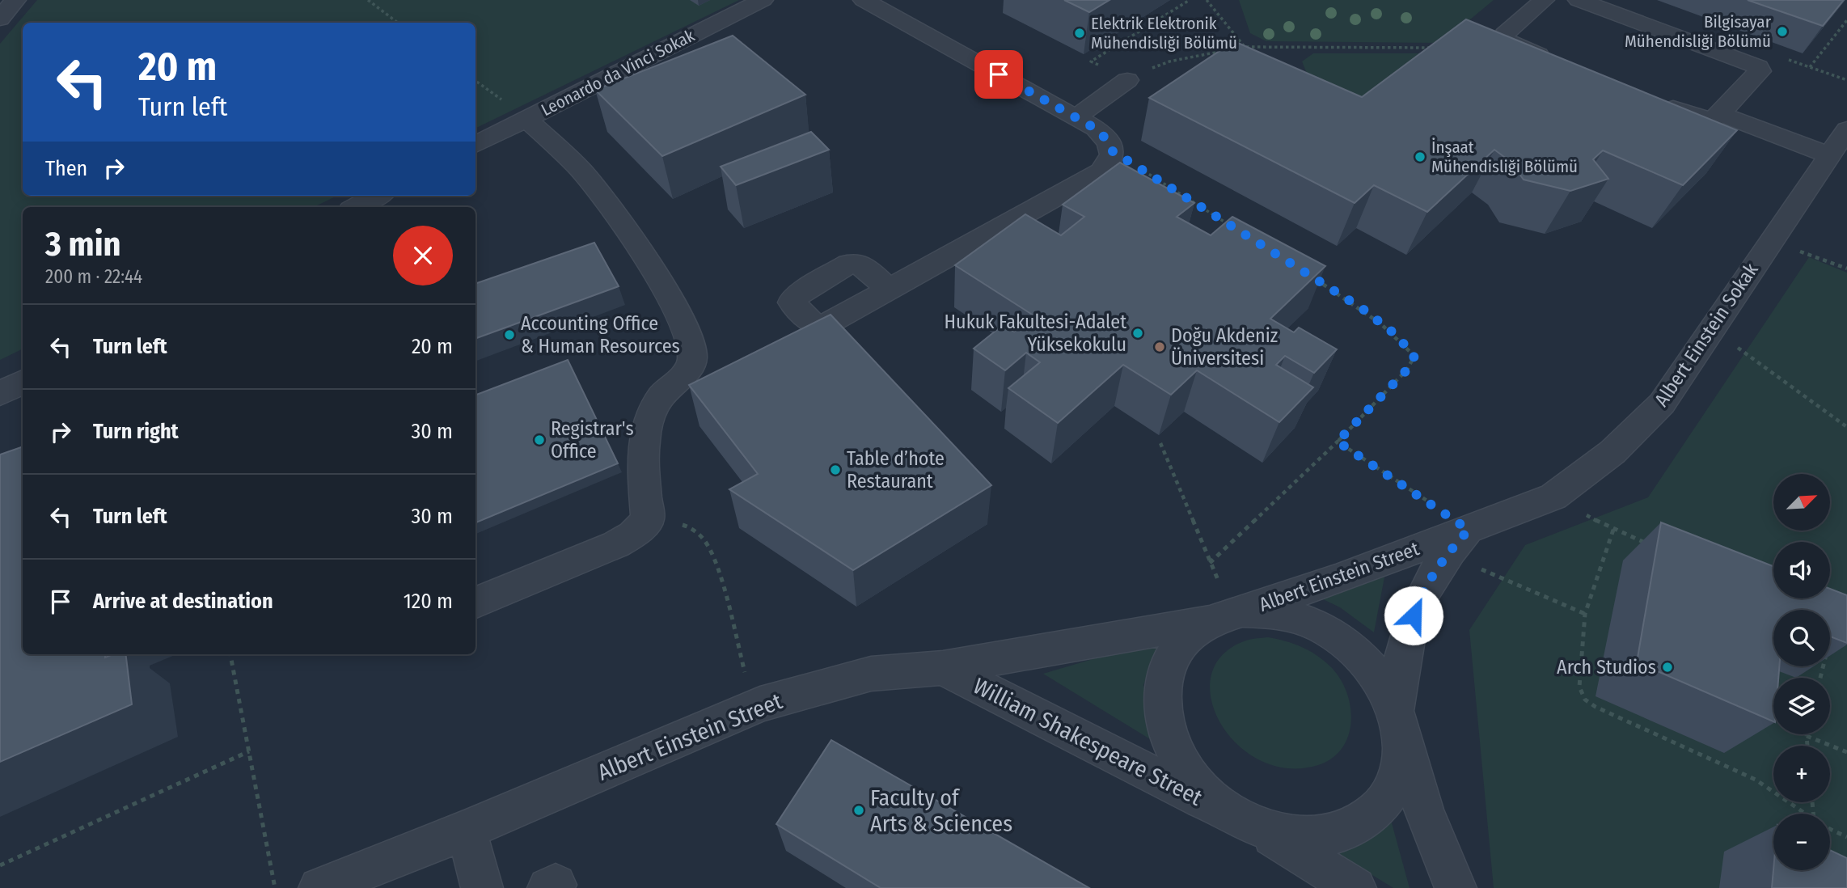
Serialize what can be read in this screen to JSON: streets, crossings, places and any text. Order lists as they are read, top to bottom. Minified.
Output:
{"streets":{"street":["Leonardo da Vinci Sokak","Albert Einstein Sokak","Albert Einstein Street","William Shakespeare Street"]},"crossings":[["Albert Einstein Sokak","Albert Einstein Street"],["Albert Einstein Street","William Shakespeare Street"]],"places":["Bilgisayar Mühendisliği Bölümü","Elektrik Elektronik Mühendisliği Bölümü","İnşaat Mühendisliği Bölümü","Hukuk Fakultesi-Adalet Yüksekokulu","Accounting Office & Human Resources","Doğu Akdeniz Üniversitesi","Registrar's Office","Table d’hote Restaurant","Arch Studios","Faculty of Arts & Sciences"],"north":"top right","page":{"turn":["20 m","Turn left"],"then":"Then","heading":["3 min","200 m · 22:44"],"list":[{"name":"Turn left","value":"20 m"},{"name":"Turn right","value":"30 m"},{"name":"Turn left","value":"30 m"},{"name":"Arrive at destination","value":"120 m"}],"map_buttons":["+","−"]}}
